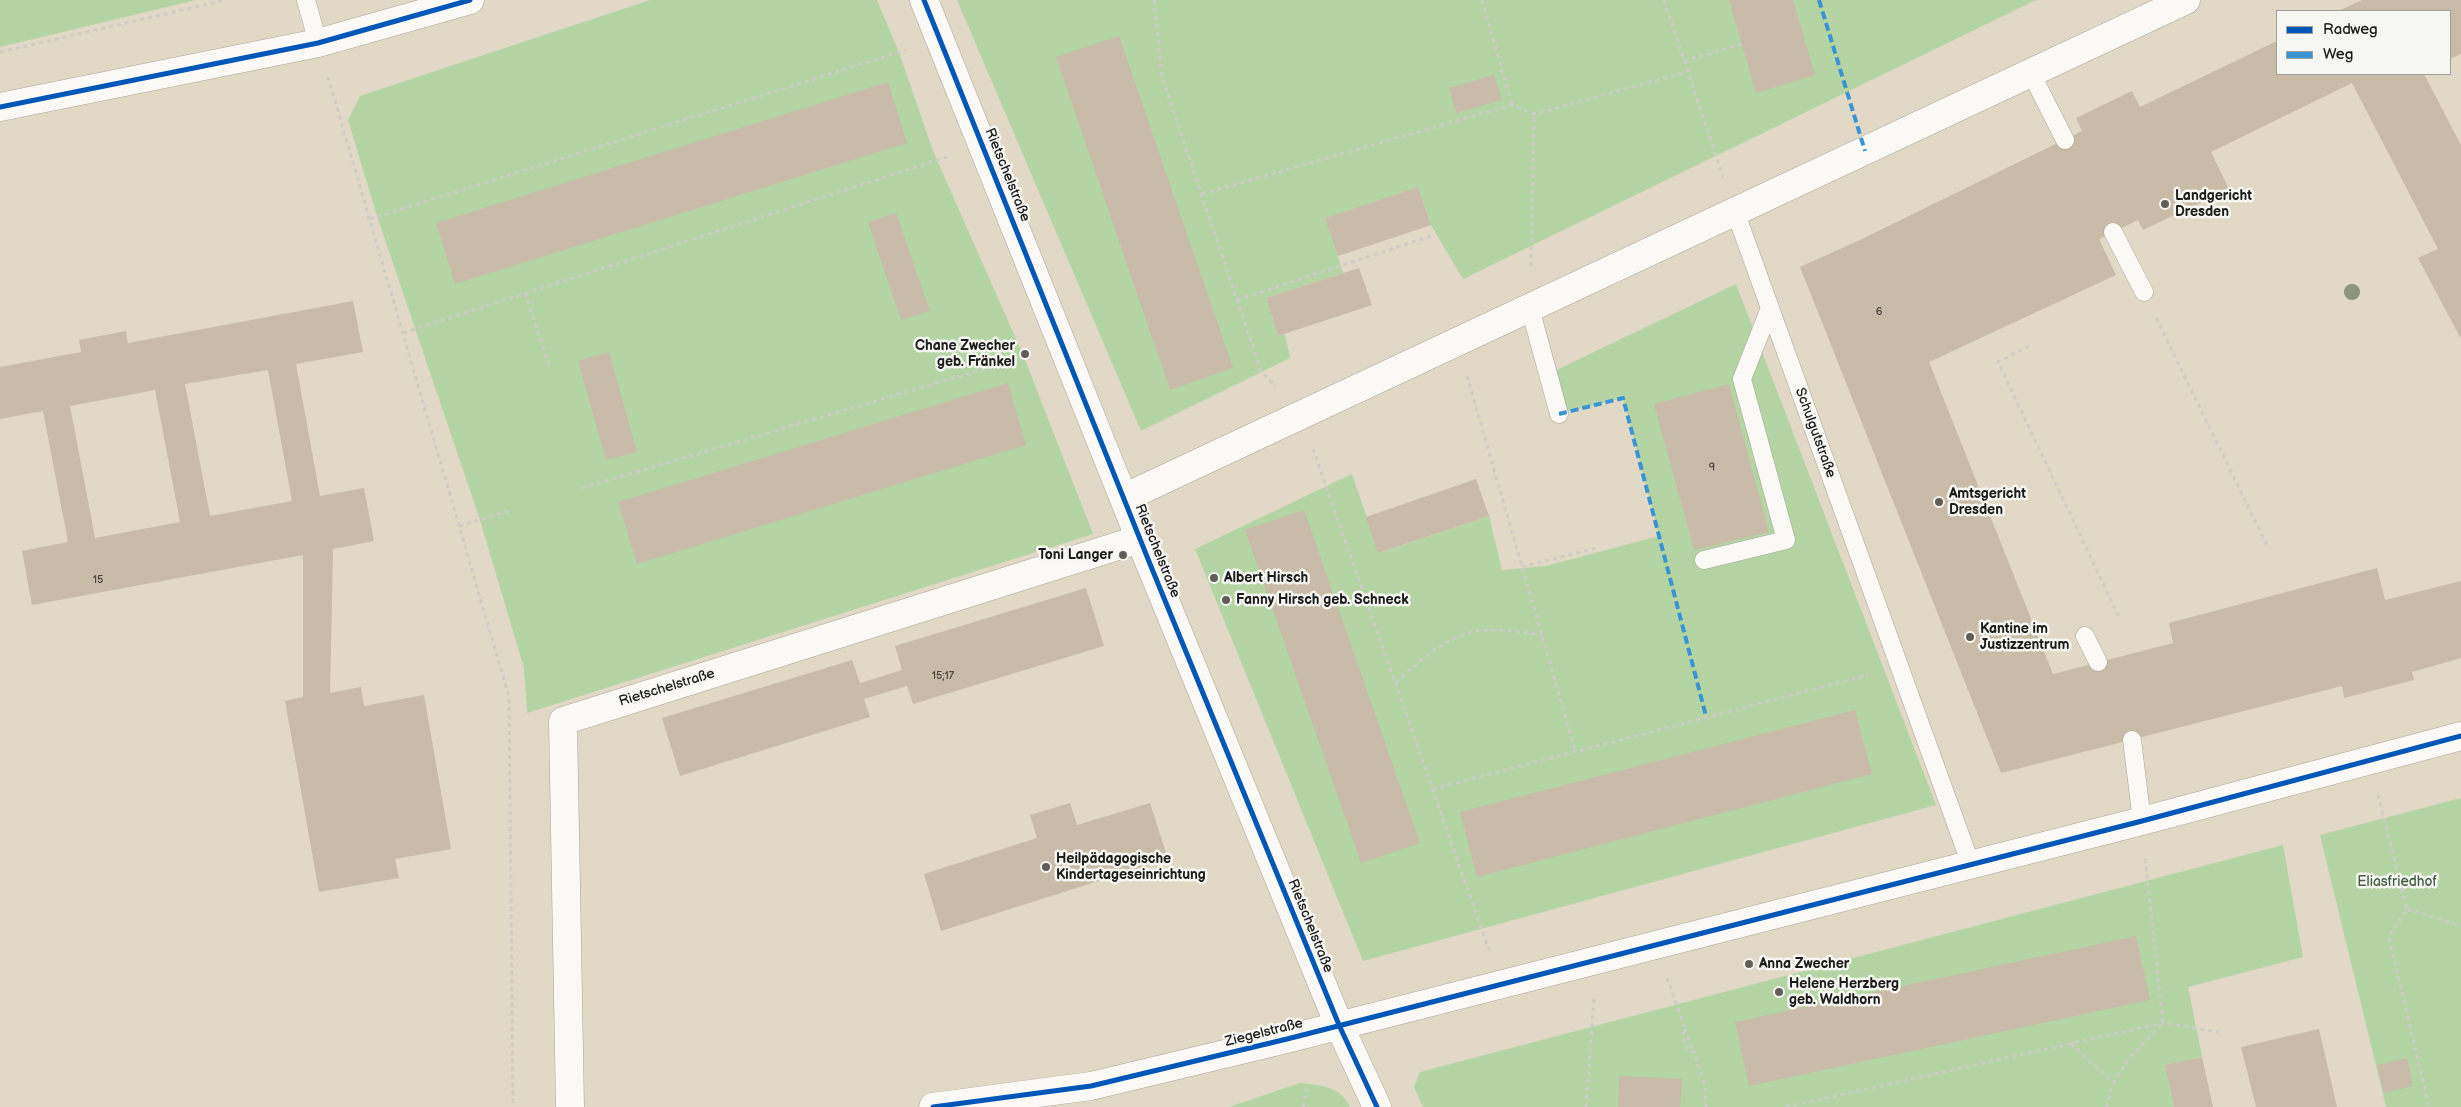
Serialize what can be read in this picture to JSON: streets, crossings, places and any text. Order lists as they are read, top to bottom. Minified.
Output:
{"streets":{"street":["Rietschelstraße","Ziegelstraße"],"lane":["Schulgutstraße"]},"crossings":[["Rietschelstraße","Ziegelstraße"],["Schulgutstraße","Ziegelstraße"]],"parks":["Eliasfriedhof"],"places":["Landgericht Dresden","Chane Zwecher geb. Fränkel","Amtsgericht Dresden","Toni Langer","Albert Hirsch","Fanny Hirsch geb. Schneck","Kantine im Justizzentrum","Heilpädagogische Kindertageseinrichtung","Anna Zwecher","Helene Herzberg geb. Waldhorn"],"house_numbers":["6","9","15","15;17"],"legend":["Radweg","Weg"]}
